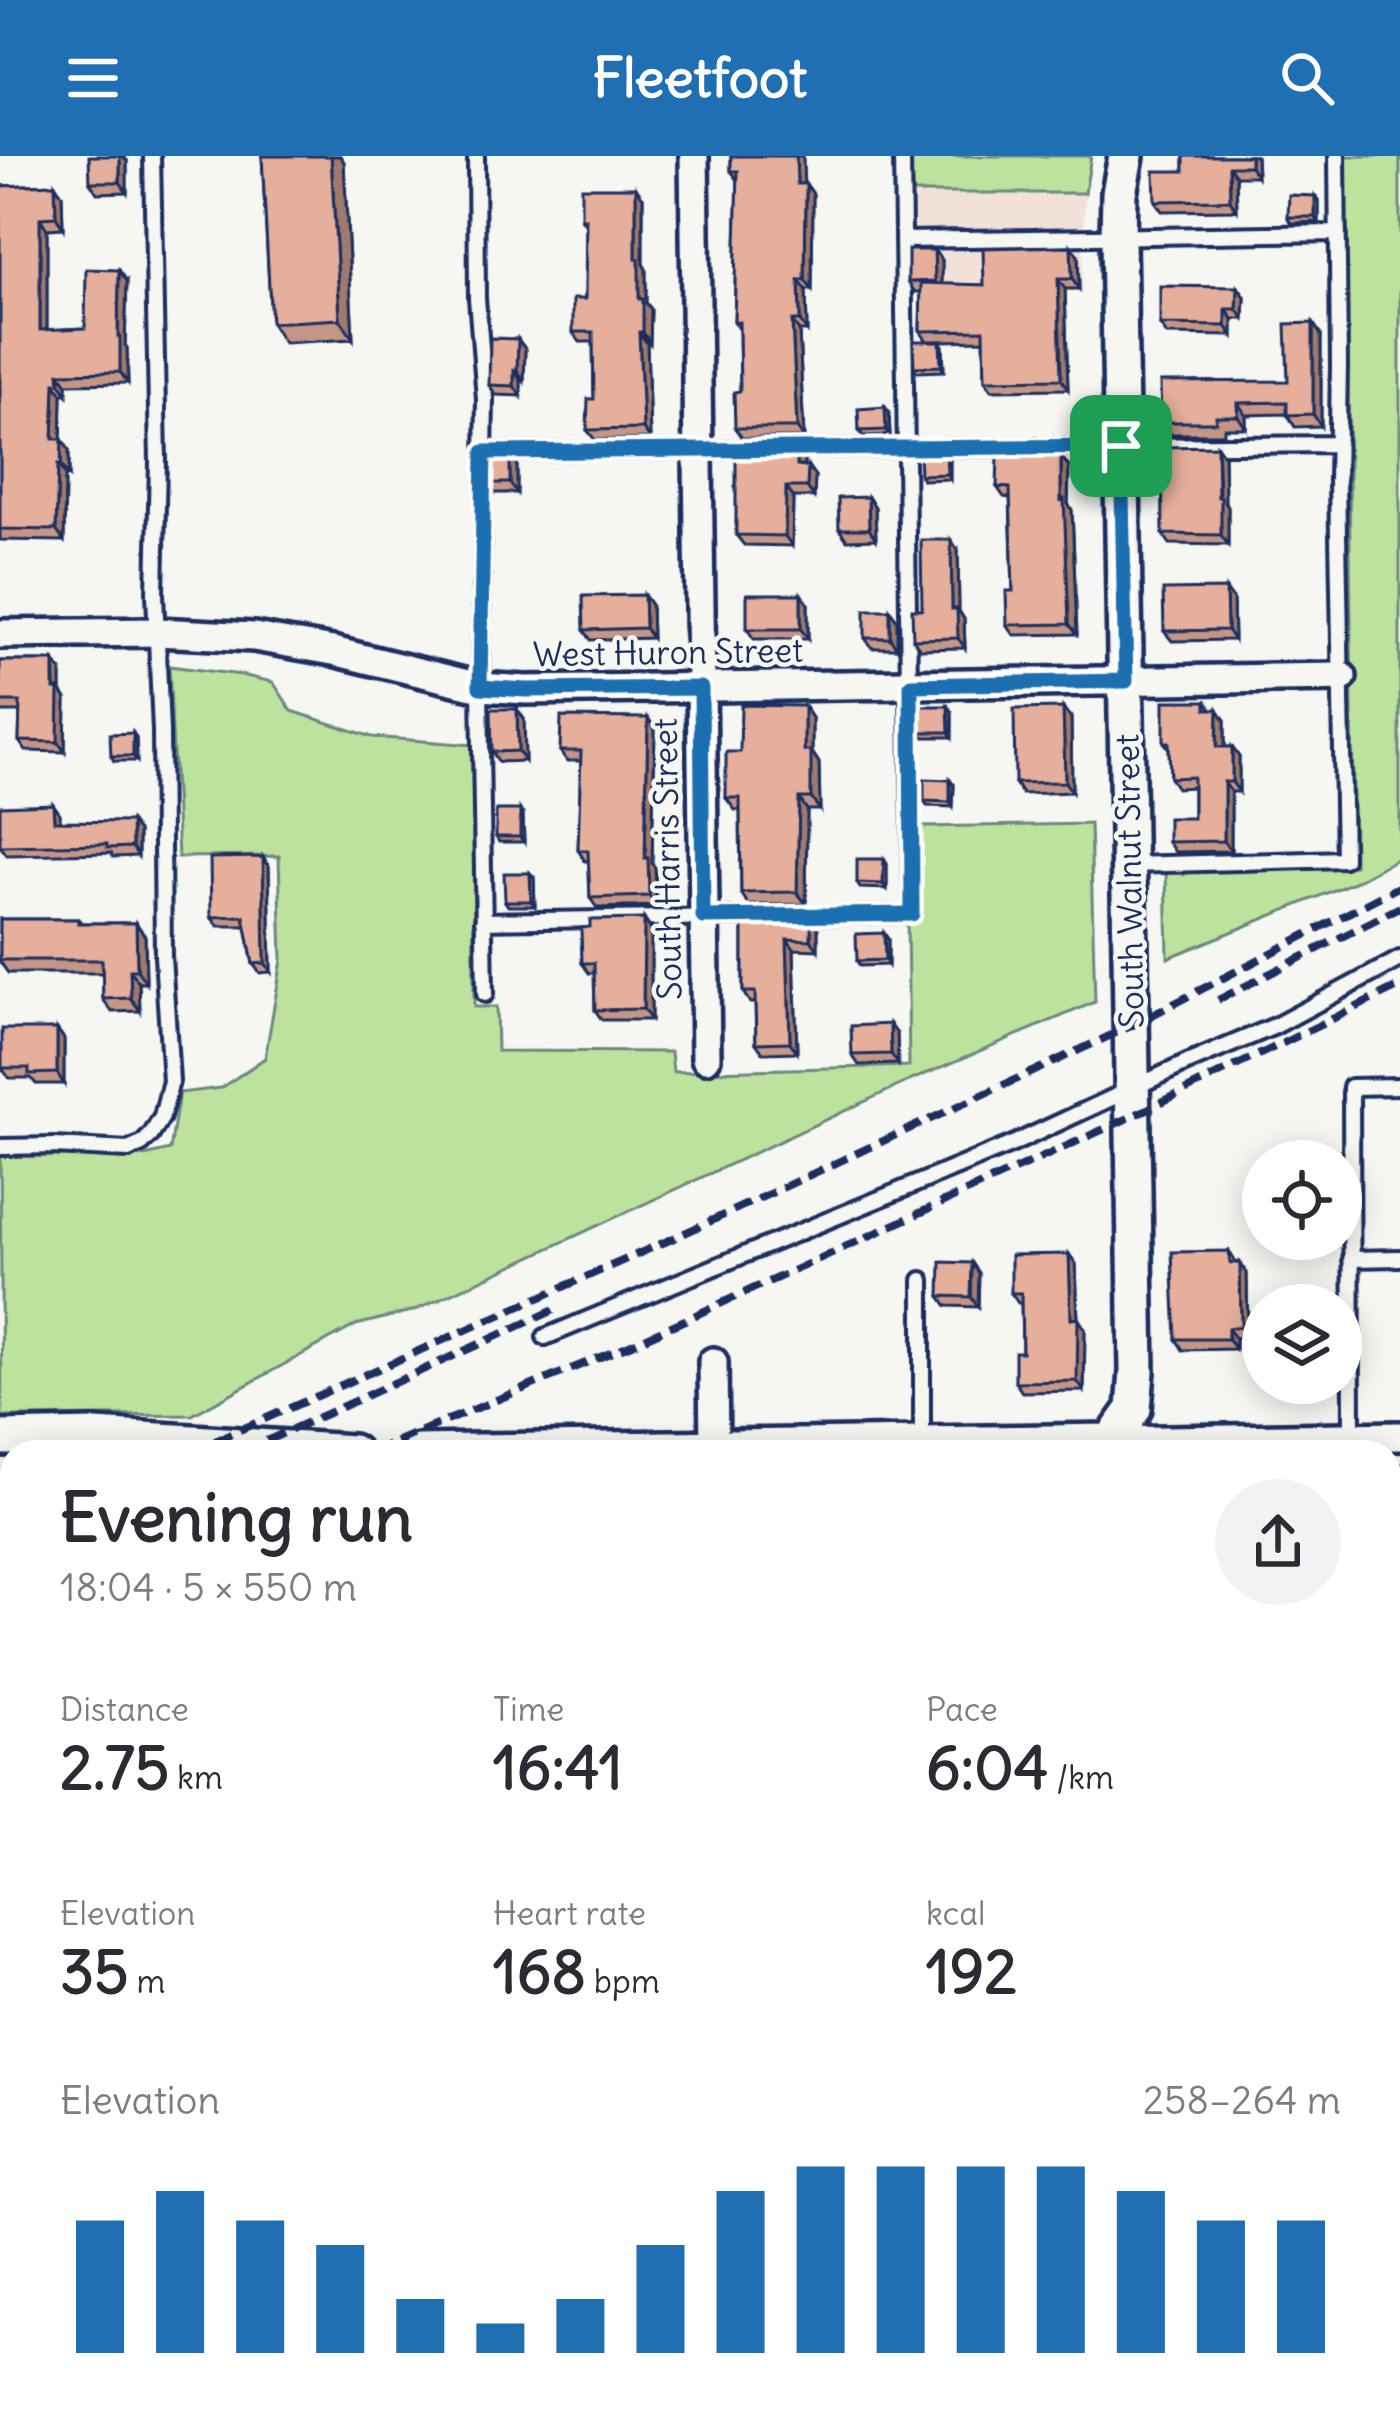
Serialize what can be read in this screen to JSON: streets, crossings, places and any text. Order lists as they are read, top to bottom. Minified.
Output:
{"streets":{"street":["West Huron Street","South Harris Street","South Walnut Street"]},"crossings":[["West Huron Street","South Harris Street"],["West Huron Street","South Walnut Street"]],"page":{"header":"Fleetfoot","heading":["Evening run","18:04 · 5 × 550 m"],"stats":[["Distance","2.75 km"],["Time","16:41"],["Pace","6:04 /km"],["Elevation","35 m"],["Heart rate","168 bpm"],["kcal","192"]],"chart":["Elevation","258–264 m"]}}
